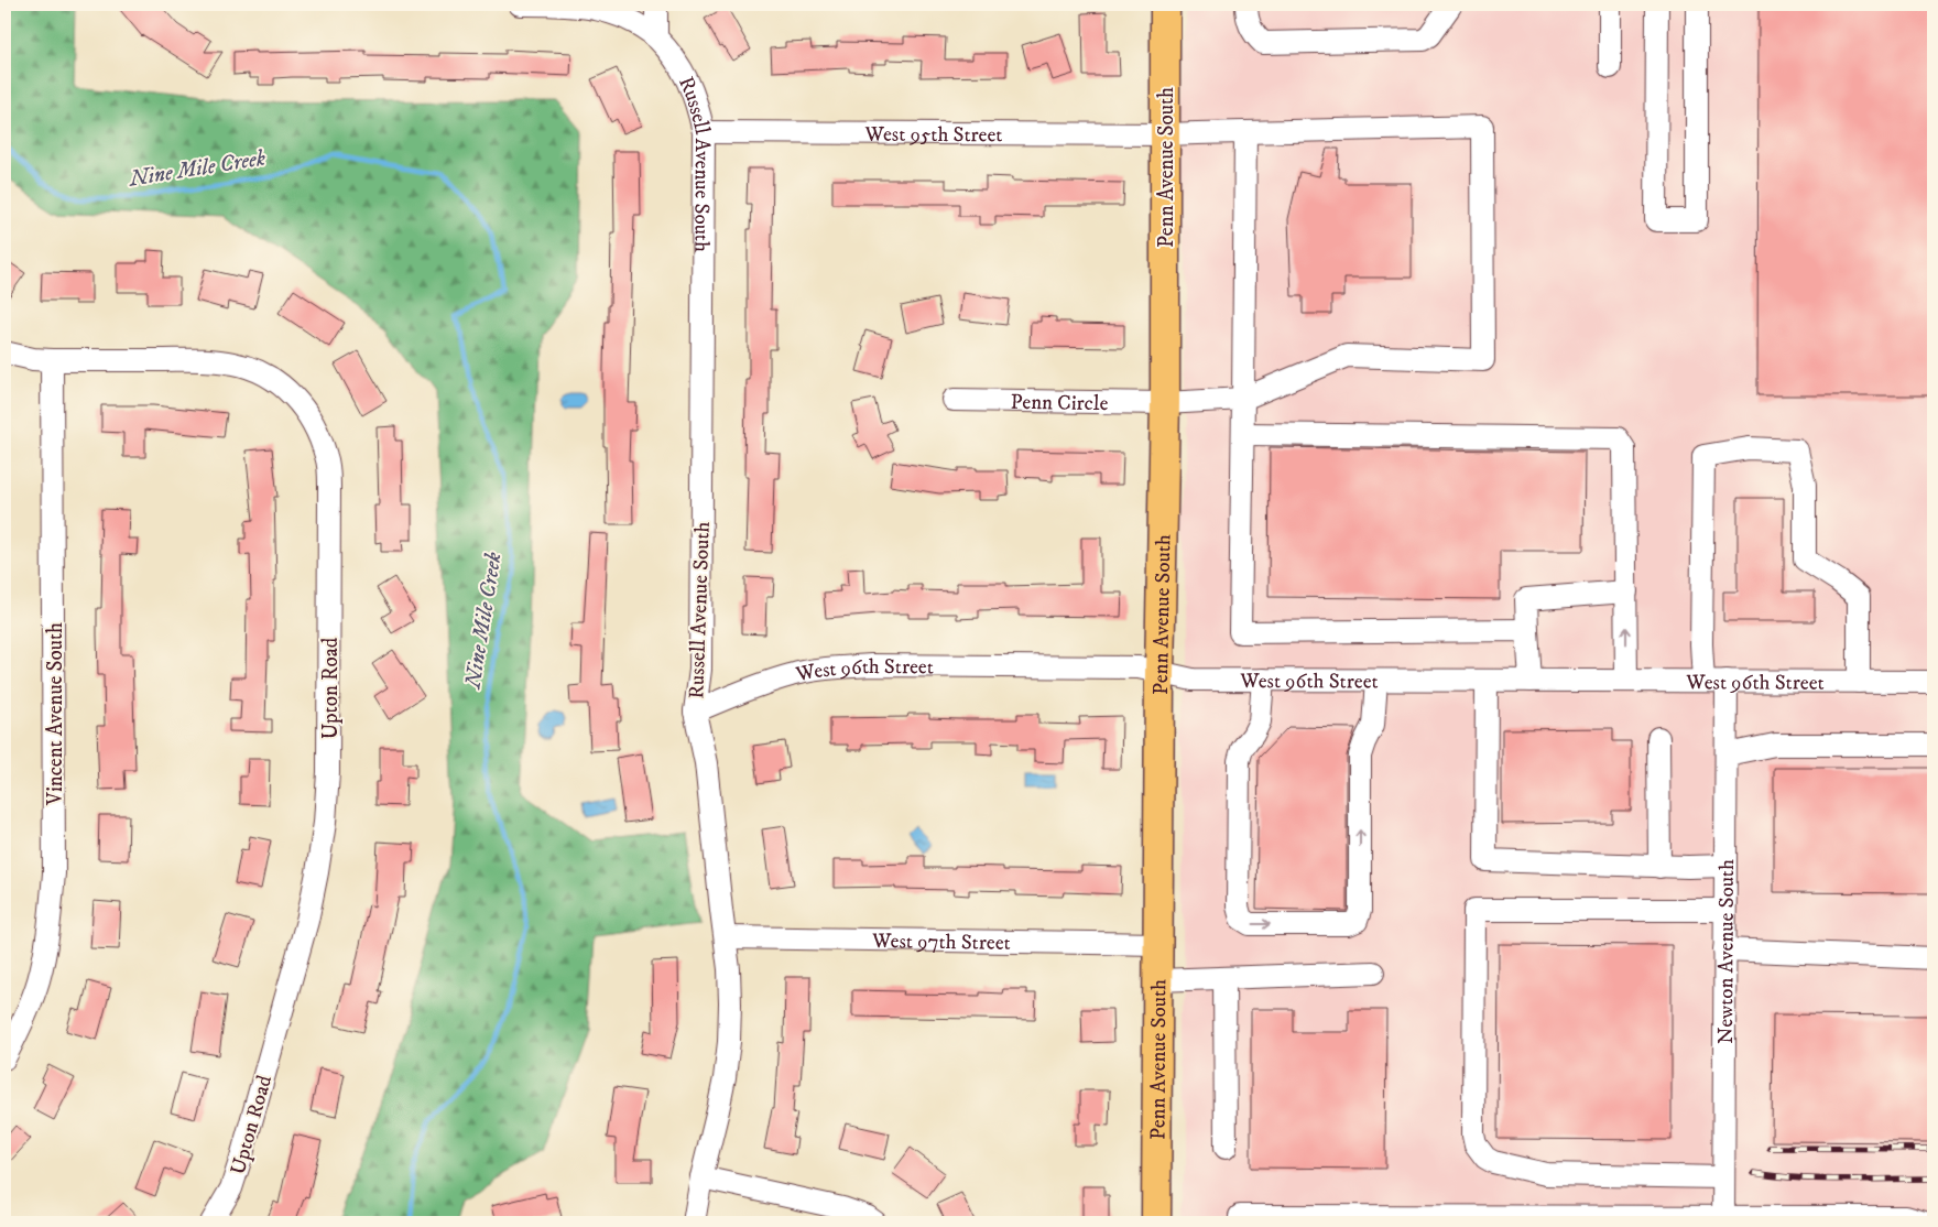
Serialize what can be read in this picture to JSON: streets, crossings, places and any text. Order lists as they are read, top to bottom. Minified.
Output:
{"streets":{"main road":["Penn Avenue South"],"street":["West 95th Street","Russell Avenue South","Penn Circle","West 96th Street","Upton Road","Vincent Avenue South","West 97th Street","Newton Avenue South"]},"crossings":[["West 95th Street","Russell Avenue South"],["West 95th Street","Penn Avenue South"],["West 95th Street","Penn Circle"],["Russell Avenue South","West 96th Street"],["Russell Avenue South","West 97th Street"],["Penn Avenue South","Penn Circle"],["Penn Avenue South","West 96th Street"],["Penn Avenue South","West 97th Street"],["West 96th Street","Newton Avenue South"],["Upton Road","Vincent Avenue South"]],"water":["Nine Mile Creek"]}
